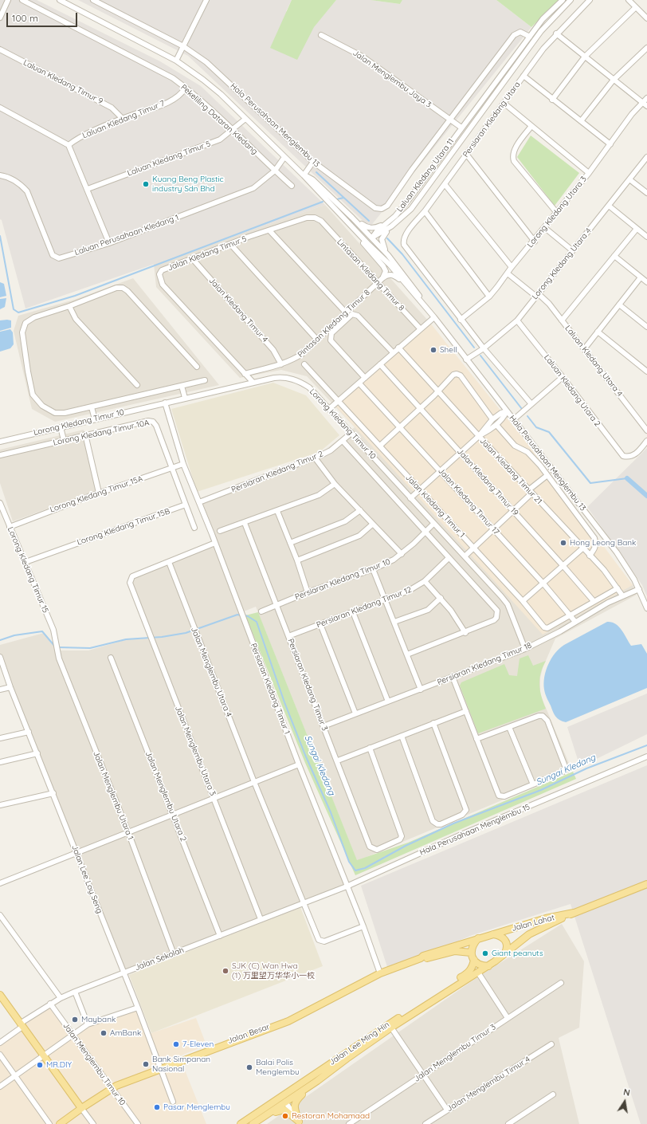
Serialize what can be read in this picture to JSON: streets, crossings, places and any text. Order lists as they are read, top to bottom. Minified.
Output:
{"streets":{"main road":["Jalan Lahat","Jalan Besar","Jalan Lee Ming Hin"],"street":["Jalan Menglembu Jaya 3","Laluan Kledang Timur 9","Laluan Kledang Timur 7","Pekeliling Dataran Kledang","Persiaran Kledang Utara","Hala Perusahaan Menglembu 13","Laluan Kledang Timur 5","Laluan Kledang Utara 11","Lorong Kledang Utara 3","Laluan Perusahaan Kledang 1","Jalan Kledang Timur 5","Lorong Kledang Utara 4","Lintasan Kledang Timur 8","Jalan Kledang Timur 4","Pintasan Kledang Timur 8","Laluan Kledang Utara 4","Laluan Kledang Utara 2","Lorong Kledang Timur 10","Lorong Kledang Timur 10A","Jalan Kledang Timur 21","Persiaran Kledang Timur 2","Jalan Kledang Timur 19","Lorong Kledang Timur 15A","Jalan Kledang Timur 17","Jalan Kledang Timur 1","Lorong Kledang Timur 15B","Lorong Kledang Timur 15","Persiaran Kledang Timur 10","Persiaran Kledang Timur 12","Persiaran Kledang Timur 18","Jalan Menglembu Utara 4","Persiaran Kledang Timur 3","Persiaran Kledang Timur 1","Jalan Menglembu Utara 3","Jalan Menglembu Utara 1","Jalan Menglembu Utara 2","Hala Perusahaan Menglembu 15","Jalan Lee Loy Seng","Jalan Sekolah","Jalan Menglembu Timur 3","Jalan Menglembu Timur 10","Jalan Menglembu Timur 4"]},"crossings":[["Jalan Menglembu Jaya 3","Hala Perusahaan Menglembu 13"],["Jalan Menglembu Jaya 3","Laluan Kledang Utara 11"],["Laluan Kledang Timur 9","Laluan Kledang Timur 7"],["Laluan Kledang Timur 7","Pekeliling Dataran Kledang"],["Pekeliling Dataran Kledang","Laluan Kledang Timur 5"],["Pekeliling Dataran Kledang","Laluan Perusahaan Kledang 1"],["Persiaran Kledang Utara","Lorong Kledang Utara 3"],["Hala Perusahaan Menglembu 13","Laluan Kledang Timur 5"],["Hala Perusahaan Menglembu 13","Laluan Kledang Utara 11"],["Hala Perusahaan Menglembu 13","Laluan Perusahaan Kledang 1"],["Hala Perusahaan Menglembu 13","Lorong Kledang Utara 4"],["Hala Perusahaan Menglembu 13","Persiaran Kledang Timur 18"],["Lorong Kledang Utara 3","Laluan Kledang Utara 4"],["Jalan Kledang Timur 5","Lintasan Kledang Timur 8"],["Jalan Kledang Timur 5","Jalan Kledang Timur 4"],["Jalan Kledang Timur 5","Pintasan Kledang Timur 8"],["Jalan Kledang Timur 5","Lorong Kledang Timur 10"],["Lorong Kledang Utara 4","Laluan Kledang Utara 4"],["Lorong Kledang Utara 4","Laluan Kledang Utara 2"],["Lintasan Kledang Timur 8","Pintasan Kledang Timur 8"],["Jalan Kledang Timur 4","Pintasan Kledang Timur 8"],["Lorong Kledang Timur 10","Persiaran Kledang Timur 2"],["Lorong Kledang Timur 10","Persiaran Kledang Timur 10"],["Lorong Kledang Timur 10","Persiaran Kledang Timur 12"],["Lorong Kledang Timur 10","Persiaran Kledang Timur 18"],["Lorong Kledang Timur 10","Persiaran Kledang Timur 1"],["Lorong Kledang Timur 10A","Lorong Kledang Timur 15A"],["Jalan Kledang Timur 21","Persiaran Kledang Timur 18"],["Persiaran Kledang Timur 2","Persiaran Kledang Timur 1"],["Lorong Kledang Timur 15A","Lorong Kledang Timur 15"],["Lorong Kledang Timur 15A","Persiaran Kledang Timur 1"],["Jalan Kledang Timur 17","Jalan Kledang Timur 1"],["Jalan Kledang Timur 17","Persiaran Kledang Timur 18"],["Lorong Kledang Timur 15B","Lorong Kledang Timur 15"],["Lorong Kledang Timur 15","Jalan Menglembu Utara 1"],["Persiaran Kledang Timur 10","Persiaran Kledang Timur 3"],["Persiaran Kledang Timur 12","Persiaran Kledang Timur 3"],["Persiaran Kledang Timur 18","Persiaran Kledang Timur 3"],["Jalan Menglembu Utara 4","Persiaran Kledang Timur 1"],["Jalan Menglembu Utara 4","Jalan Menglembu Utara 3"],["Jalan Menglembu Utara 4","Hala Perusahaan Menglembu 15"],["Jalan Menglembu Utara 4","Jalan Sekolah"],["Persiaran Kledang Timur 1","Hala Perusahaan Menglembu 15"],["Persiaran Kledang Timur 1","Jalan Besar"],["Jalan Menglembu Utara 3","Jalan Sekolah"],["Jalan Menglembu Utara 1","Jalan Sekolah"],["Jalan Menglembu Utara 2","Jalan Sekolah"],["Hala Perusahaan Menglembu 15","Jalan Sekolah"],["Jalan Lee Loy Seng","Jalan Sekolah"],["Jalan Lee Loy Seng","Jalan Besar"],["Jalan Lahat","Jalan Besar"],["Jalan Lahat","Jalan Lee Ming Hin"],["Jalan Sekolah","Jalan Menglembu Timur 10"],["Jalan Besar","Jalan Lee Ming Hin"],["Jalan Besar","Jalan Menglembu Timur 10"]],"water":["Sungai Kledang"],"places":["Kuang Beng Plastic industry Sdn Bhd","Shell","Hong Leong Bank","Giant peanuts","SJK (C) Wan Hwa (1) 万里望万华华小一校","Maybank","AmBank","7-Eleven","Bank Simpanan Nasional","MR.DIY","Balai Polis Menglembu","Pasar Menglembu","Restoran Mohamaad"],"scale_bar":"100 m","north":"top"}
